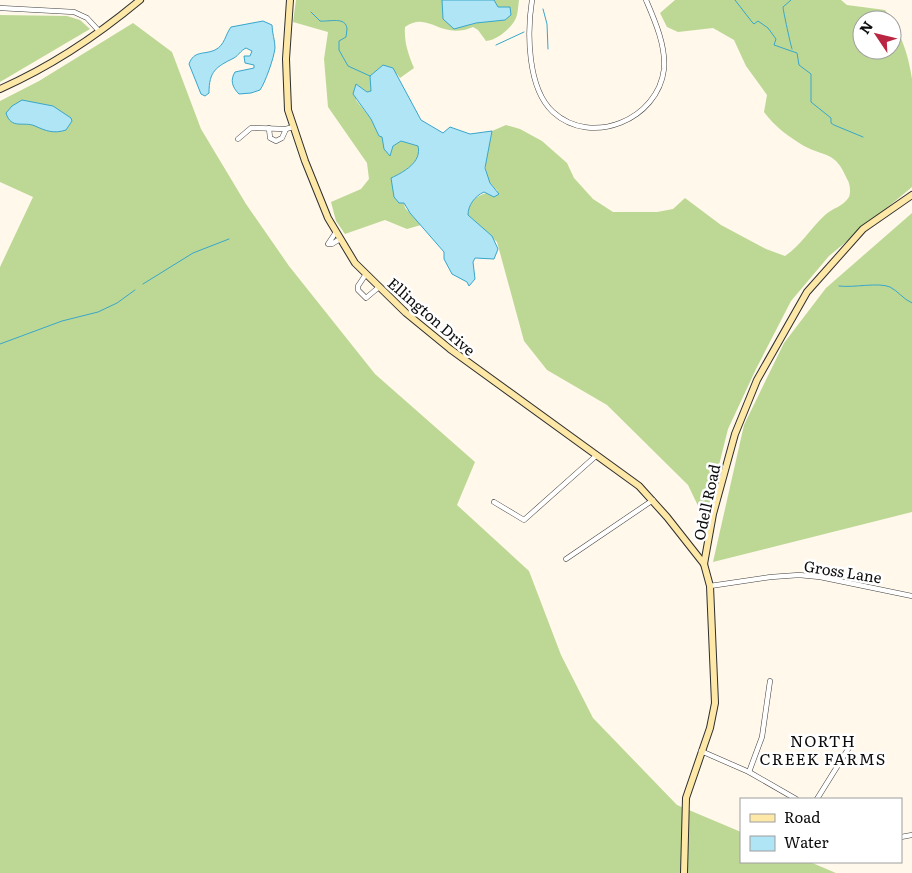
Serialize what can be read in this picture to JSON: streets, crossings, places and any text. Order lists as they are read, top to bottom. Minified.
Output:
{"streets":{"street":["Ellington Drive","Odell Road","Gross Lane"]},"crossings":[["Ellington Drive","Odell Road"],["Odell Road","Gross Lane"]],"districts":["NORTH CREEK FARMS"],"legend":["Road","Water"],"north":"top left"}
